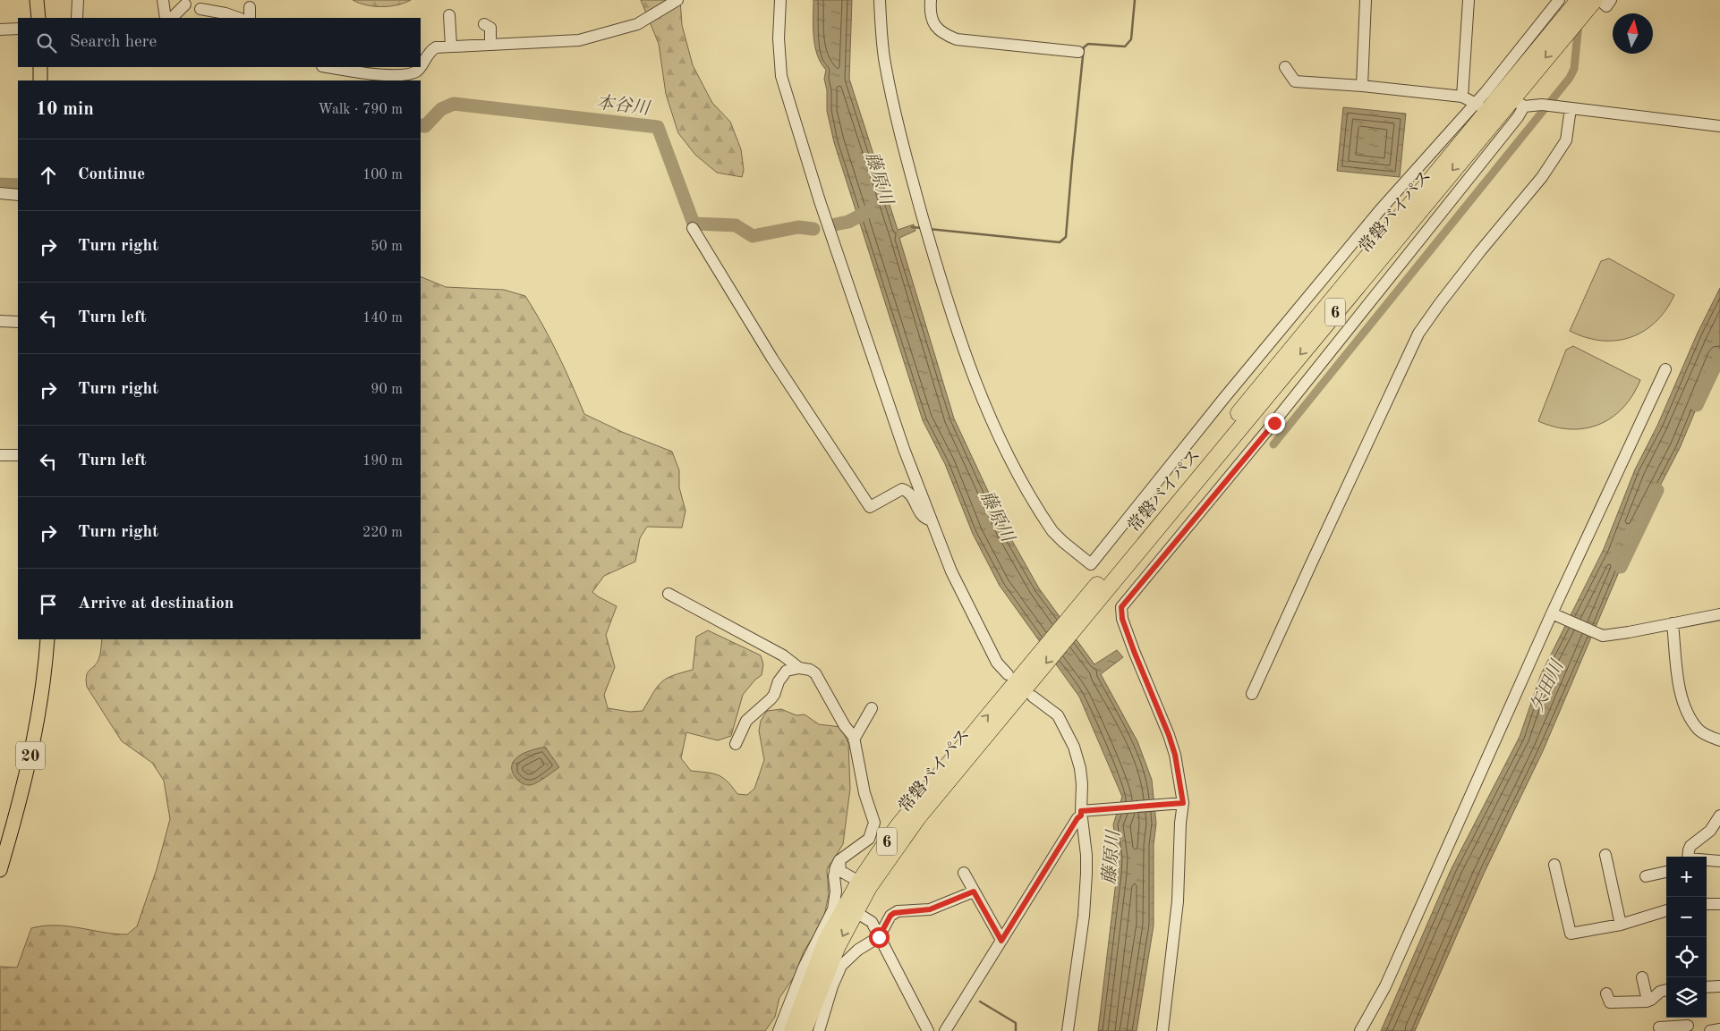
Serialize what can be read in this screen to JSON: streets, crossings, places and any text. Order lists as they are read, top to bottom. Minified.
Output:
{"streets":{"highway":["常磐バイパス","6"],"main road":["20"]},"water":["本谷川","藤原川","矢田川"],"north":"top","page":{"search":"Search here","heading":["10 min","Walk · 790 m"],"list":[["Continue","100 m"],["Turn right","50 m"],["Turn left","140 m"],["Turn right","90 m"],["Turn left","190 m"],["Turn right","220 m"],"Arrive at destination"],"map_buttons":["+","−"]}}
